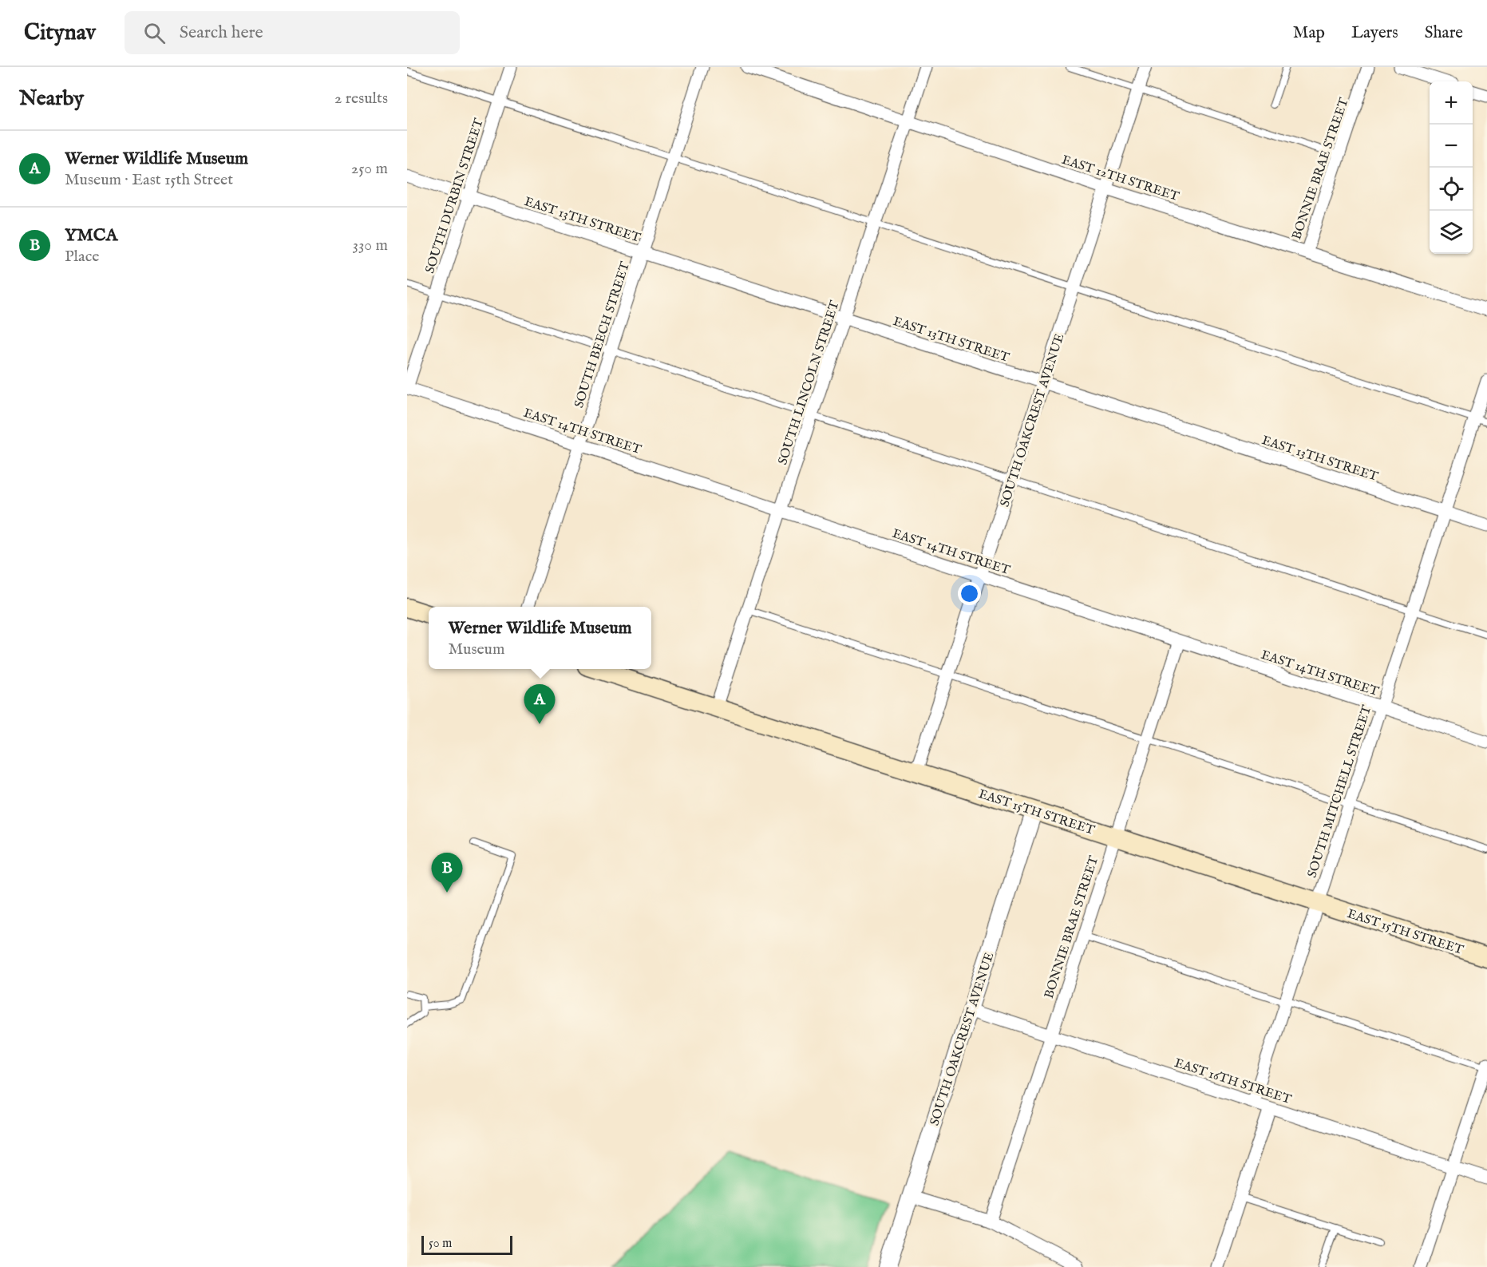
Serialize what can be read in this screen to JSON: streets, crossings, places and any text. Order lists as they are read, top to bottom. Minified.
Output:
{"streets":{"main road":["EAST 15TH STREET"],"street":["BONNIE BRAE STREET","EAST 12TH STREET","SOUTH DURBIN STREET","EAST 13TH STREET","SOUTH BEECH STREET","SOUTH LINCOLN STREET","SOUTH OAKCREST AVENUE","EAST 14TH STREET","SOUTH MITCHELL STREET","EAST 16TH STREET"]},"crossings":[["BONNIE BRAE STREET","EAST 12TH STREET"],["BONNIE BRAE STREET","EAST 14TH STREET"],["BONNIE BRAE STREET","EAST 15TH STREET"],["BONNIE BRAE STREET","EAST 16TH STREET"],["EAST 12TH STREET","SOUTH LINCOLN STREET"],["EAST 12TH STREET","SOUTH OAKCREST AVENUE"],["SOUTH DURBIN STREET","EAST 13TH STREET"],["SOUTH DURBIN STREET","EAST 14TH STREET"],["EAST 13TH STREET","SOUTH BEECH STREET"],["EAST 13TH STREET","SOUTH LINCOLN STREET"],["EAST 13TH STREET","SOUTH OAKCREST AVENUE"],["EAST 13TH STREET","SOUTH MITCHELL STREET"],["SOUTH BEECH STREET","EAST 14TH STREET"],["SOUTH LINCOLN STREET","EAST 14TH STREET"],["SOUTH LINCOLN STREET","EAST 15TH STREET"],["SOUTH OAKCREST AVENUE","EAST 14TH STREET"],["SOUTH OAKCREST AVENUE","EAST 15TH STREET"],["SOUTH OAKCREST AVENUE","EAST 16TH STREET"],["EAST 14TH STREET","SOUTH MITCHELL STREET"],["SOUTH MITCHELL STREET","EAST 15TH STREET"],["SOUTH MITCHELL STREET","EAST 16TH STREET"]],"scale_bar":"50 m","page":{"header":"Citynav","search":"Search here","nav":["Map","Layers","Share"],"heading":["Nearby","2 results"],"map_buttons":["+","−"],"list":[{"mark":"A","name":"Werner Wildlife Museum","note":"Museum · East 15th Street","value":"250 m"},{"mark":"B","name":"YMCA","note":"Place","value":"330 m"}],"popup":["Werner Wildlife Museum","Museum"],"pins":["A","B"],"scale":"50 m"}}
